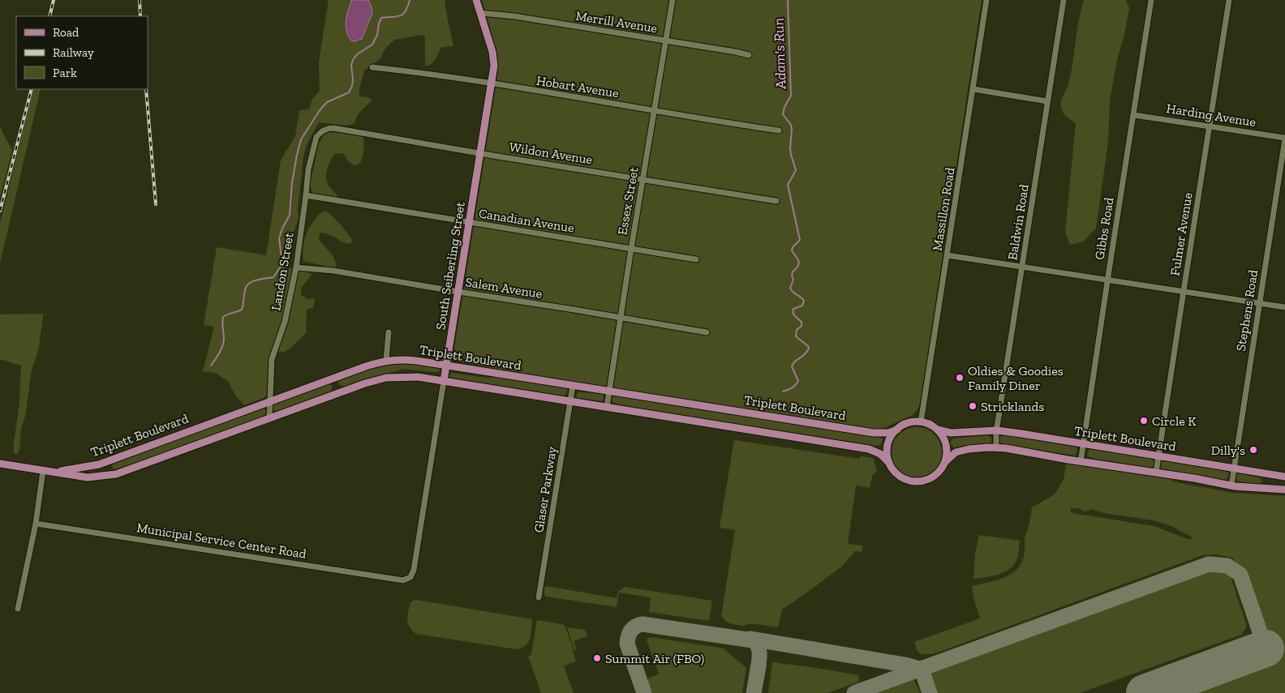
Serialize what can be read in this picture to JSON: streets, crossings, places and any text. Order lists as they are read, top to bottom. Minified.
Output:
{"streets":{"main road":["South Seiberling Street","Triplett Boulevard"],"street":["Merrill Avenue","Hobart Avenue","Harding Avenue","Wildon Avenue","Essex Street","Massillon Road","Canadian Avenue","Baldwin Road","Gibbs Road","Fulmer Avenue","Landon Street","Salem Avenue","Stephens Road","Glaser Parkway","Municipal Service Center Road"]},"crossings":[["Merrill Avenue","Essex Street"],["Merrill Avenue","South Seiberling Street"],["Hobart Avenue","Essex Street"],["Hobart Avenue","South Seiberling Street"],["Harding Avenue","Gibbs Road"],["Harding Avenue","Fulmer Avenue"],["Harding Avenue","Stephens Road"],["Wildon Avenue","Essex Street"],["Wildon Avenue","South Seiberling Street"],["Wildon Avenue","Landon Street"],["Essex Street","Canadian Avenue"],["Essex Street","Salem Avenue"],["Essex Street","Triplett Boulevard"],["Massillon Road","Triplett Boulevard"],["Canadian Avenue","South Seiberling Street"],["Canadian Avenue","Landon Street"],["Baldwin Road","Triplett Boulevard"],["Gibbs Road","Triplett Boulevard"],["Fulmer Avenue","Triplett Boulevard"],["South Seiberling Street","Salem Avenue"],["South Seiberling Street","Triplett Boulevard"],["South Seiberling Street","Municipal Service Center Road"],["Landon Street","Salem Avenue"],["Landon Street","Triplett Boulevard"],["Stephens Road","Triplett Boulevard"],["Triplett Boulevard","Glaser Parkway"]],"water":["Adam's Run"],"places":["Oldies & Goodies Family Diner","Stricklands","Circle K","Dilly's","Summit Air (FBO)"],"legend":["Road","Railway","Park"]}
